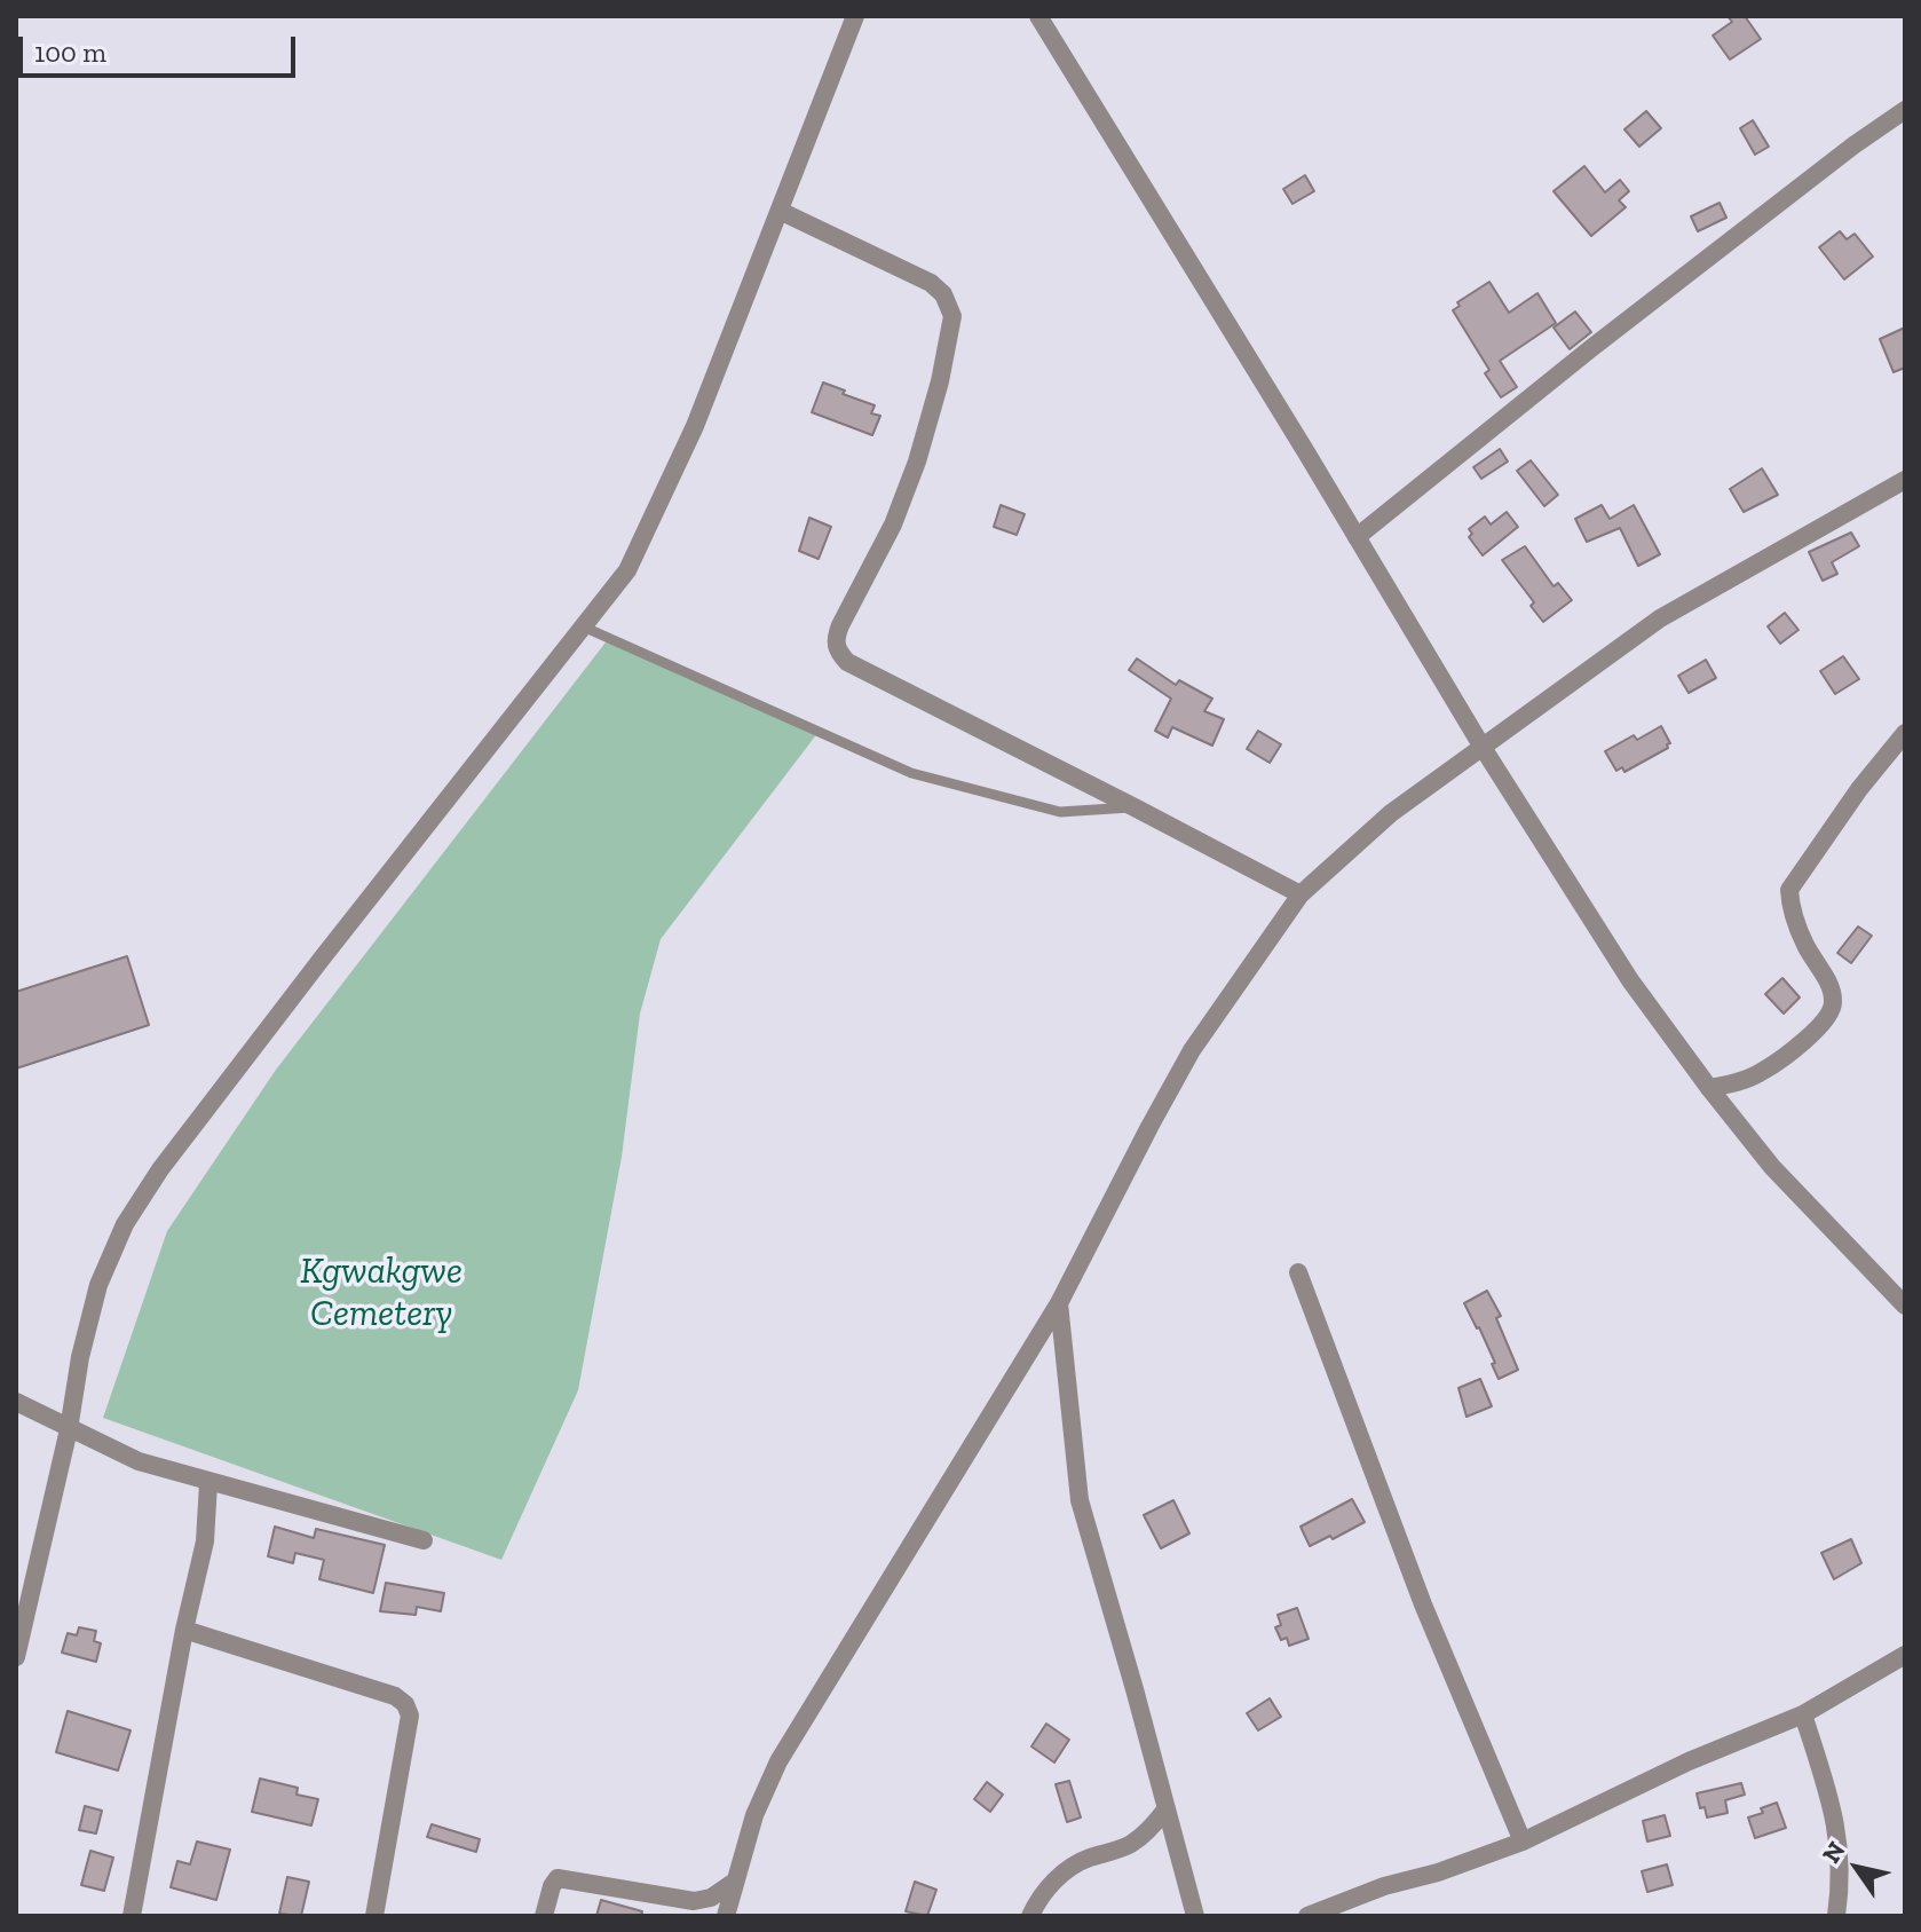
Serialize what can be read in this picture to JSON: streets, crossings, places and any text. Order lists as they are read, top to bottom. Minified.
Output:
{"parks":["Kgwakgwe Cemetery"],"scale_bar":"100 m","north":"top left"}
